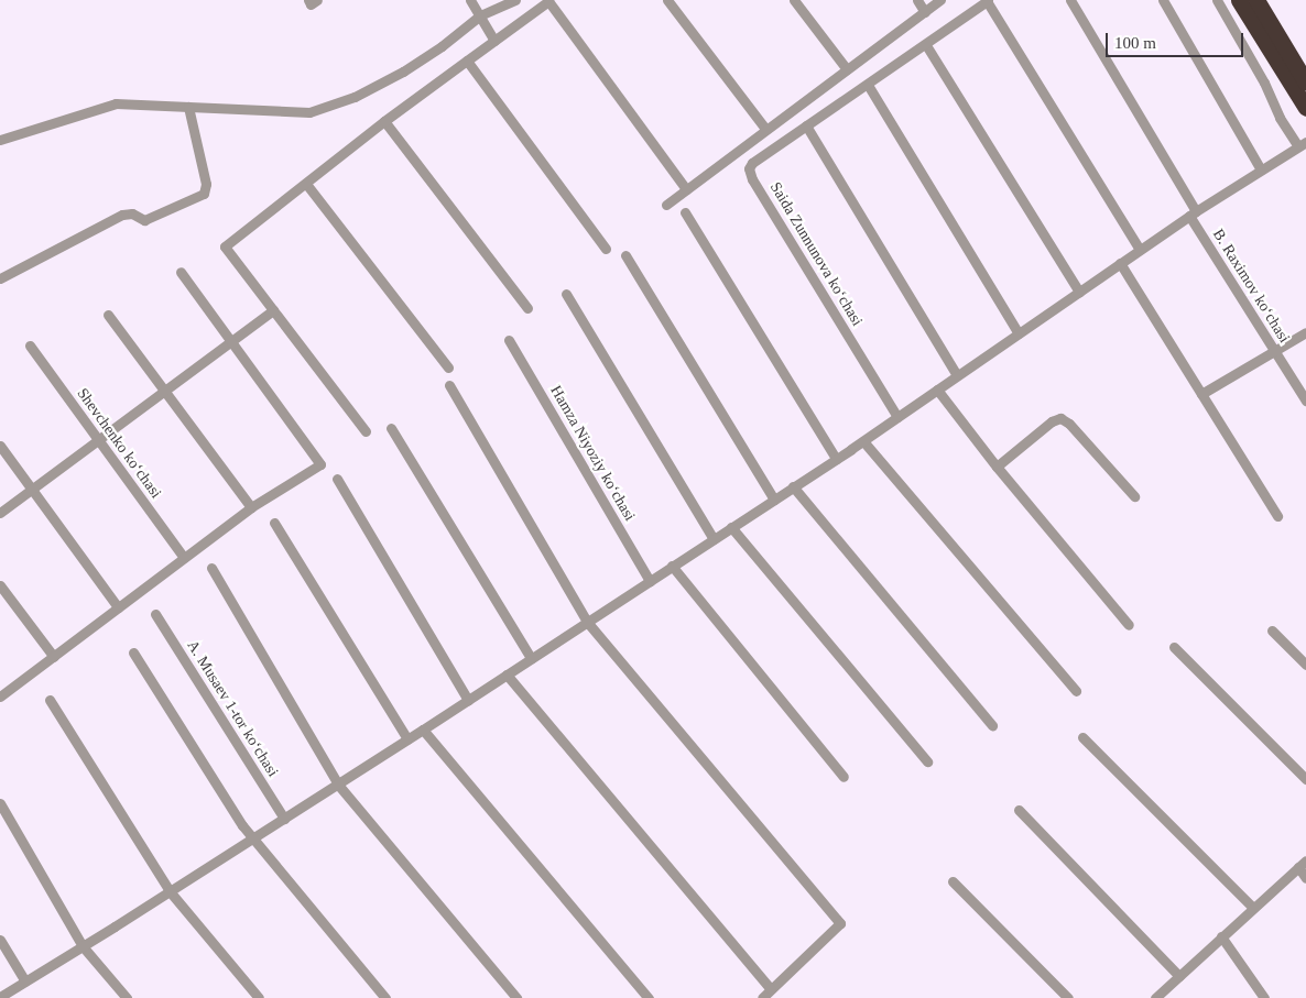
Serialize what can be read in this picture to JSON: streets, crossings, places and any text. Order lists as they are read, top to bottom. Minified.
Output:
{"streets":{"street":["Saida Zunnunova koʻchasi","B. Raximov koʻchasi","Shevchenko koʻchasi","Hamza Niyoziy koʻchasi","A. Musaev 1-tor koʻchasi"]},"scale_bar":"100 m"}
